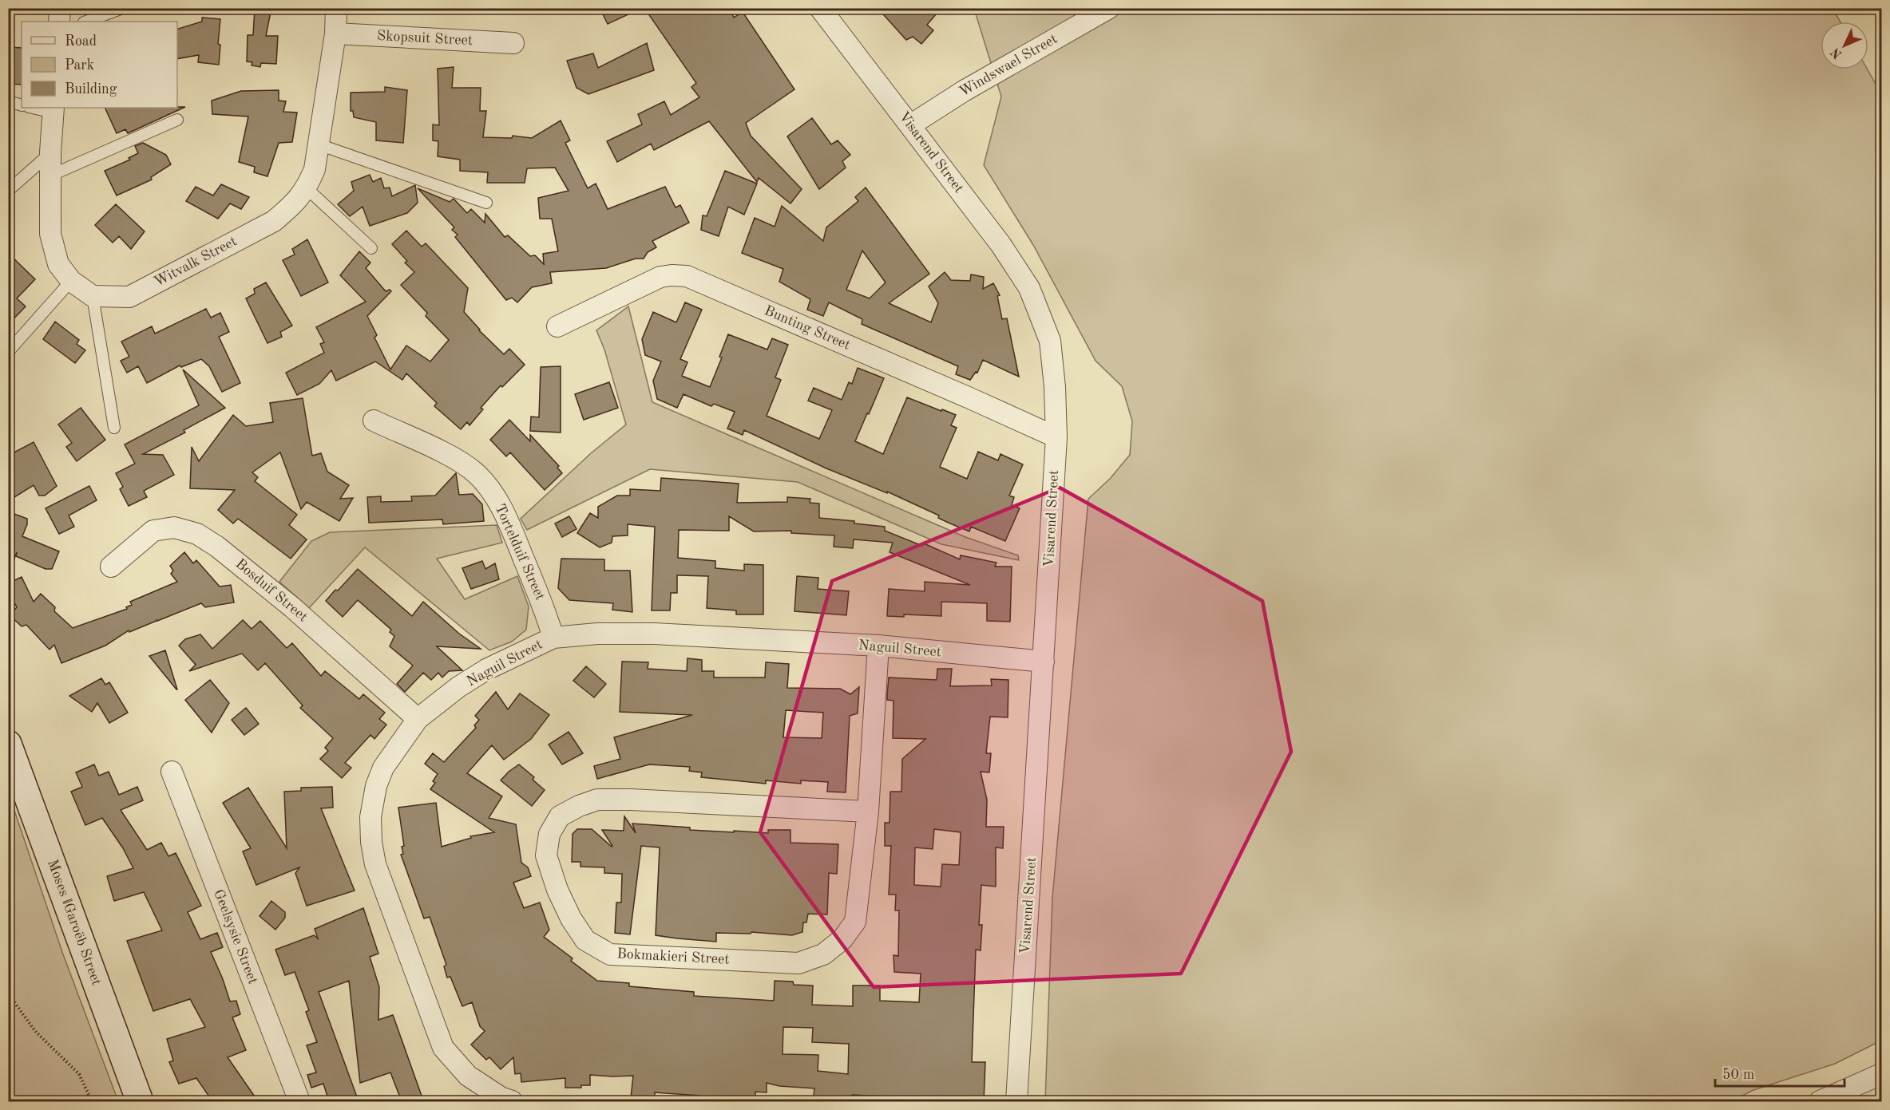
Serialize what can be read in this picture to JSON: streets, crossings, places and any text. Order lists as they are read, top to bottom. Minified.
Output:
{"streets":{"main road":["Moses ǁGaroëb Street"],"street":["Skopsuit Street","Windswael Street","Visarend Street","Witvalk Street","Bunting Street","Tortelduif Street","Bosduif Street","Naguil Street","Geelsysie Street","Bokmakieri Street"]},"crossings":[["Skopsuit Street","Witvalk Street"],["Windswael Street","Visarend Street"],["Visarend Street","Bunting Street"],["Visarend Street","Naguil Street"],["Tortelduif Street","Naguil Street"],["Bosduif Street","Naguil Street"],["Naguil Street","Bokmakieri Street"]],"legend":["Road","Park","Building"],"scale_bar":"50 m","north":"bottom left"}
